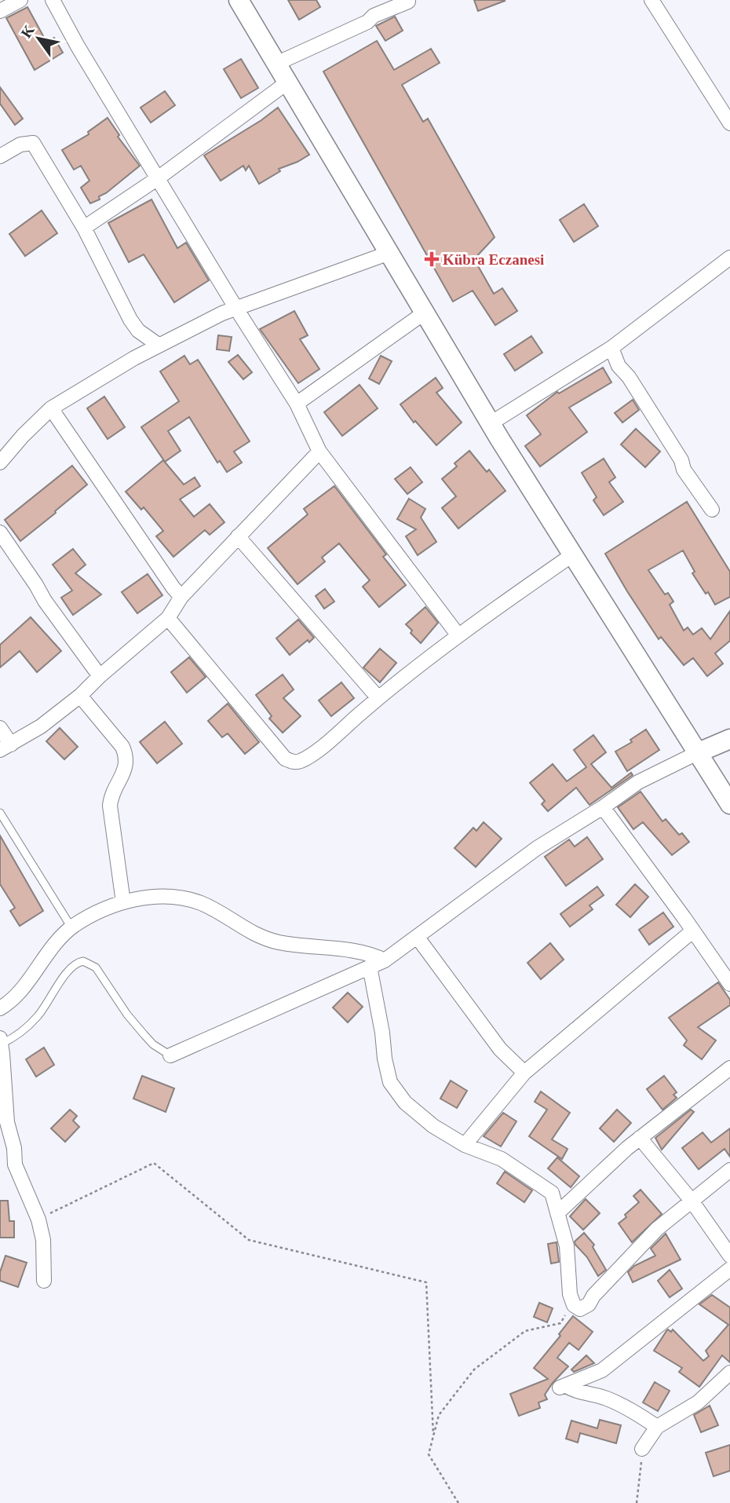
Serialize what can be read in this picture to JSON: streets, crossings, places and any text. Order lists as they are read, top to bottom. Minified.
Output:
{"places":{"health":["Kübra Eczanesi"]},"north":"top left"}
